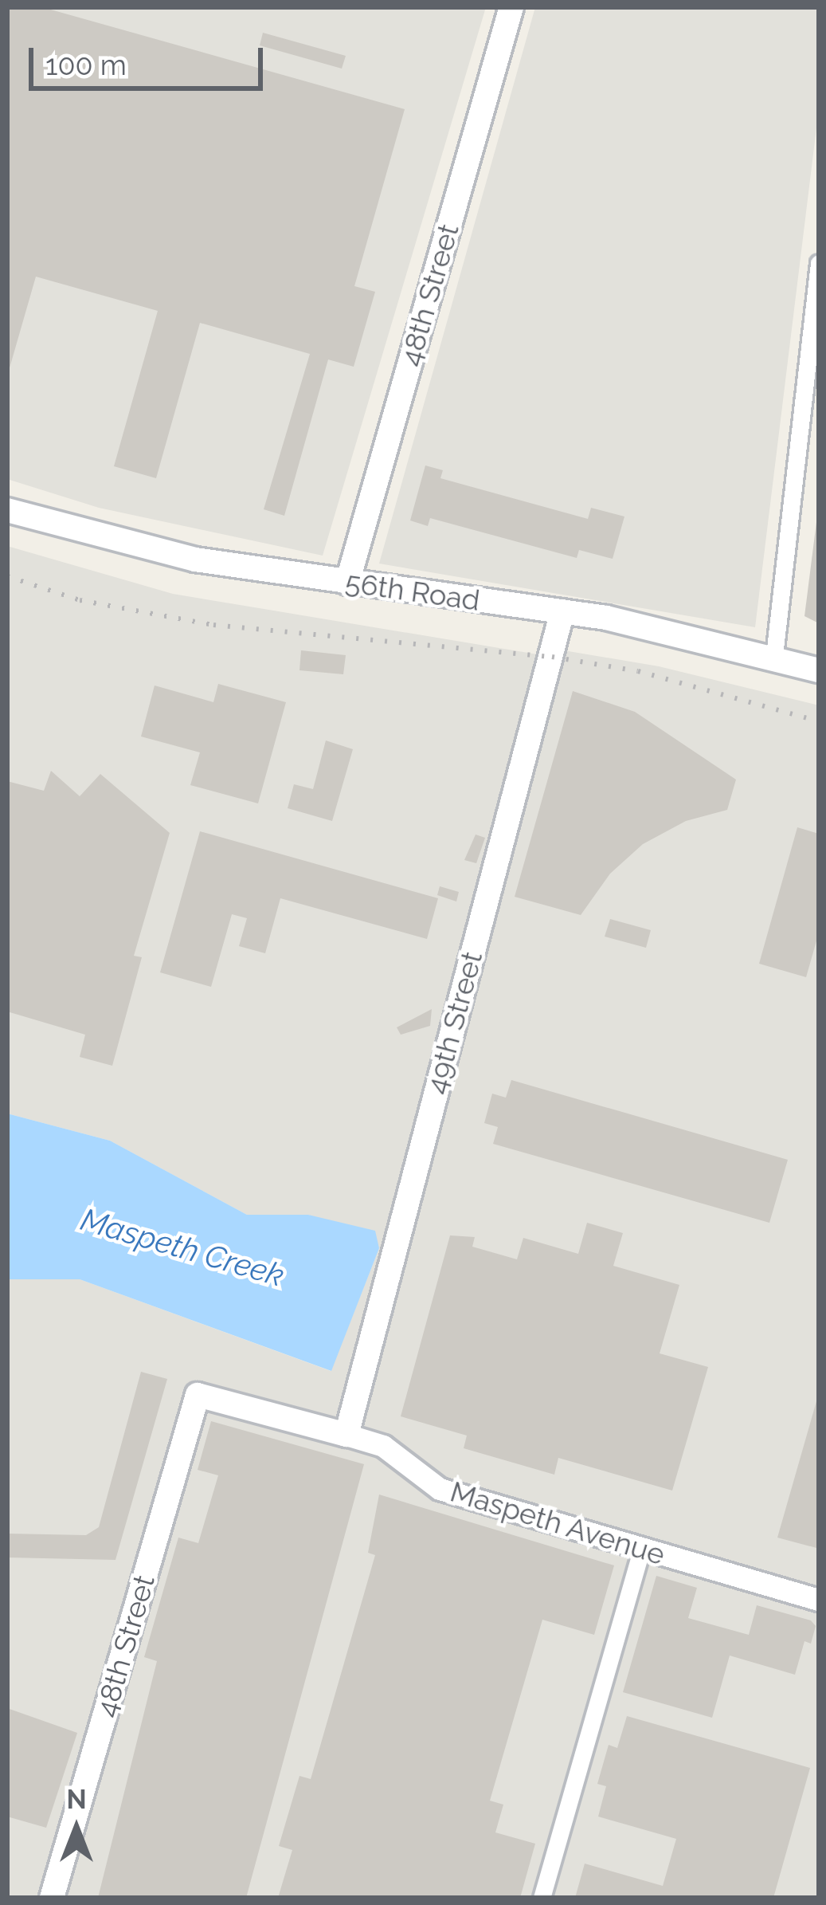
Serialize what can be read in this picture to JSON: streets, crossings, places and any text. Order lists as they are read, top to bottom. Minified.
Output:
{"streets":{"main road":["48th Street","56th Road","49th Street","Maspeth Avenue"]},"crossings":[["48th Street","56th Road"],["48th Street","Maspeth Avenue"],["56th Road","49th Street"],["49th Street","Maspeth Avenue"]],"water":["Maspeth Creek"],"scale_bar":"100 m","north":"top"}
